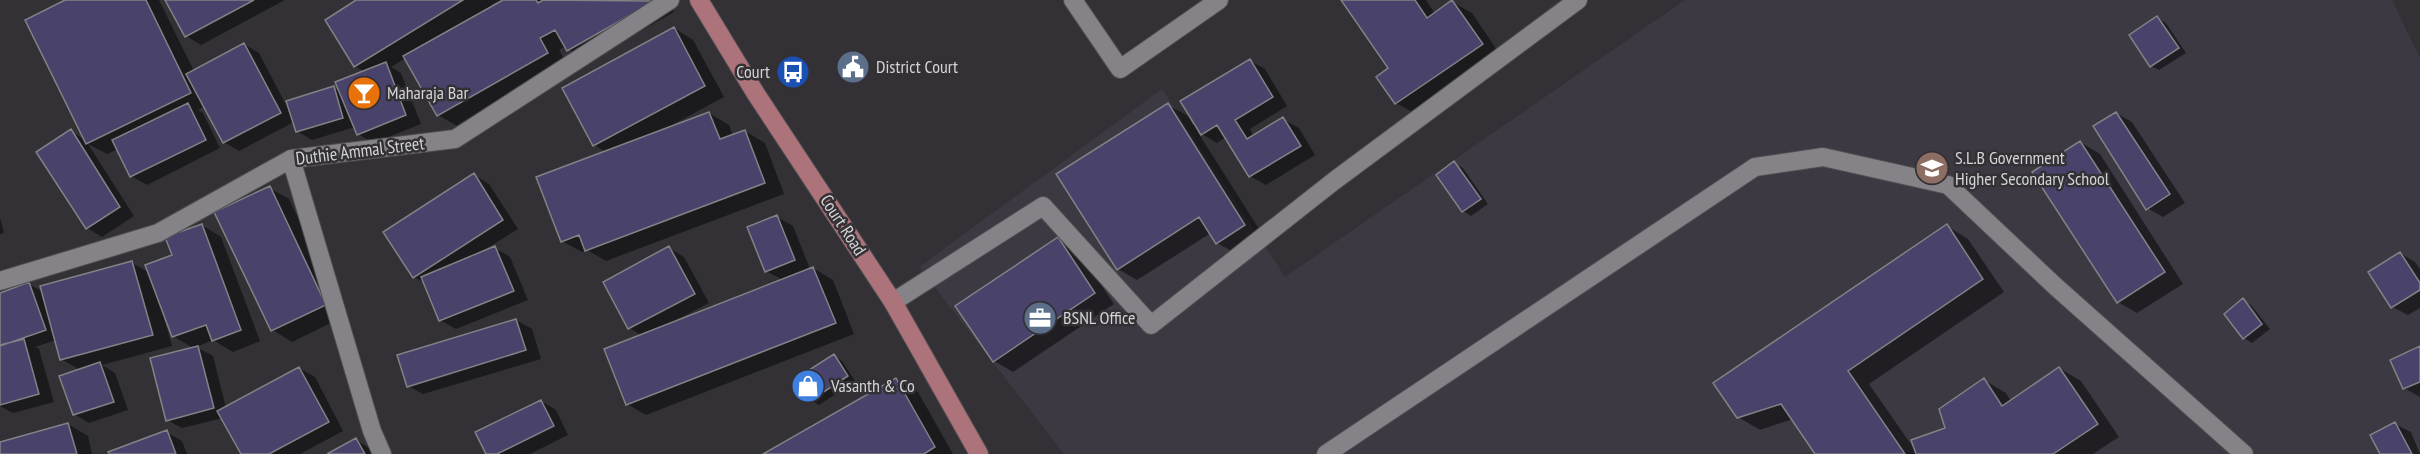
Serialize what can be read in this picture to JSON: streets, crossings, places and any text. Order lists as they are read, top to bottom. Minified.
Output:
{"streets":{"main road":["Court Road"],"street":["Duthie Ammal Street"]},"places":{"public building":["District Court"],"bus stop":["Court"],"bar":["Maharaja Bar"],"school or university":["S.L.B Government Higher Secondary School"],"office":["BSNL Office"],"shop":["Vasanth & Co"]}}
